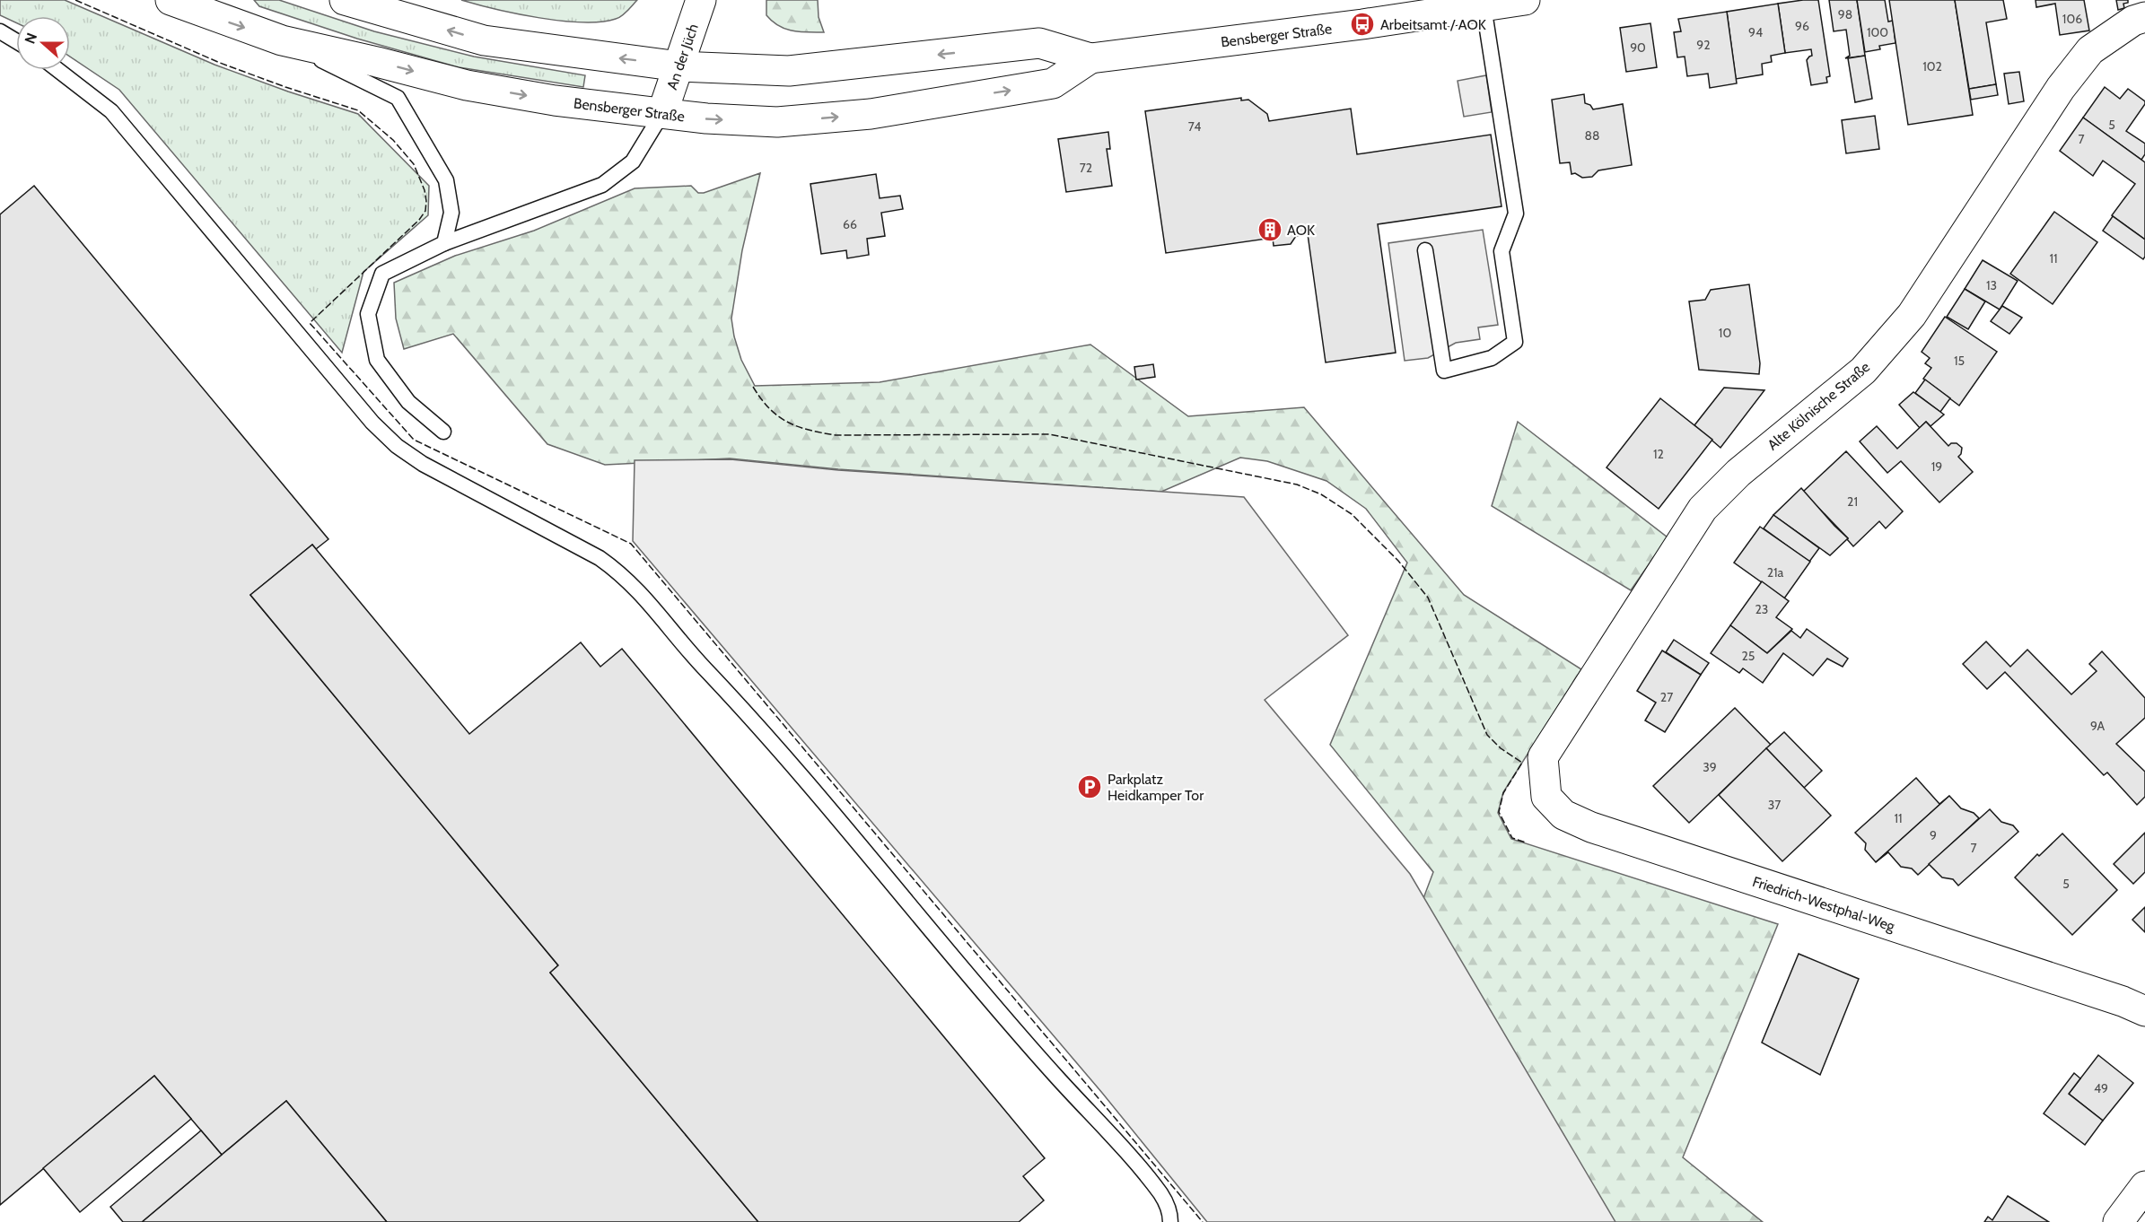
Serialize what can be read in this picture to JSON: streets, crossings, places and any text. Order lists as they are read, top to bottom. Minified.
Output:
{"streets":{"main road":["Bensberger Straße","An der Jüch","Alte Kölnische Straße","Friedrich-Westphal-Weg"]},"crossings":[["Bensberger Straße","An der Jüch"],["Alte Kölnische Straße","Friedrich-Westphal-Weg"]],"places":{"bus stop":["Arbeitsamt / AOK"],"building":["AOK"],"parking":["Parkplatz Heidkamper Tor"]},"house_numbers":["98","106","96","94","100","92","90","102","5","74","88","7","72","66","11","13","10","15","12","19","21","21a","23","25","27","9A","39","37","11","9","7","5","49"],"north":"left"}
